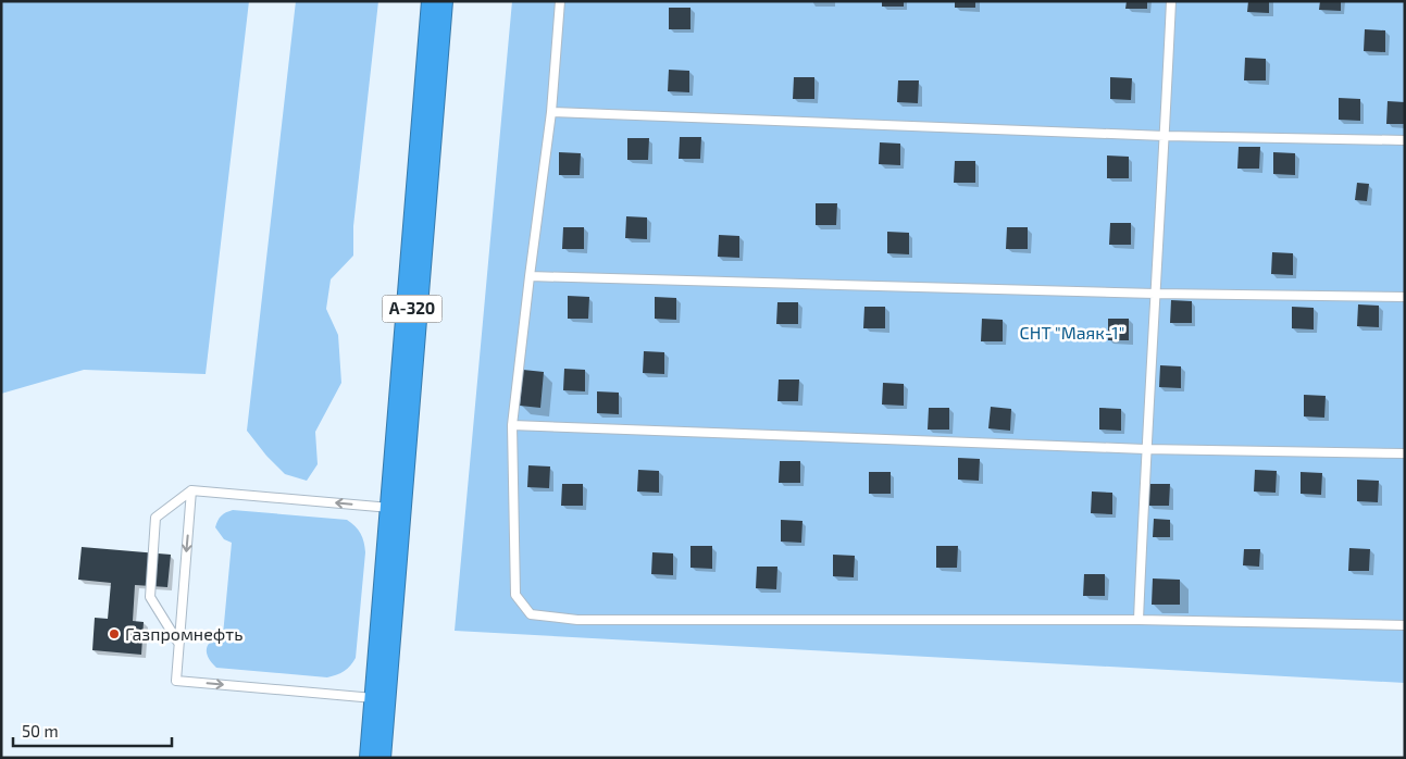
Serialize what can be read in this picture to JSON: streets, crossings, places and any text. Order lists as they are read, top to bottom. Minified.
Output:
{"streets":{"highway":["А-320"]},"parks":["СНТ \"Маяк-1\""],"places":["Газпромнефть"],"scale_bar":"50 m"}
